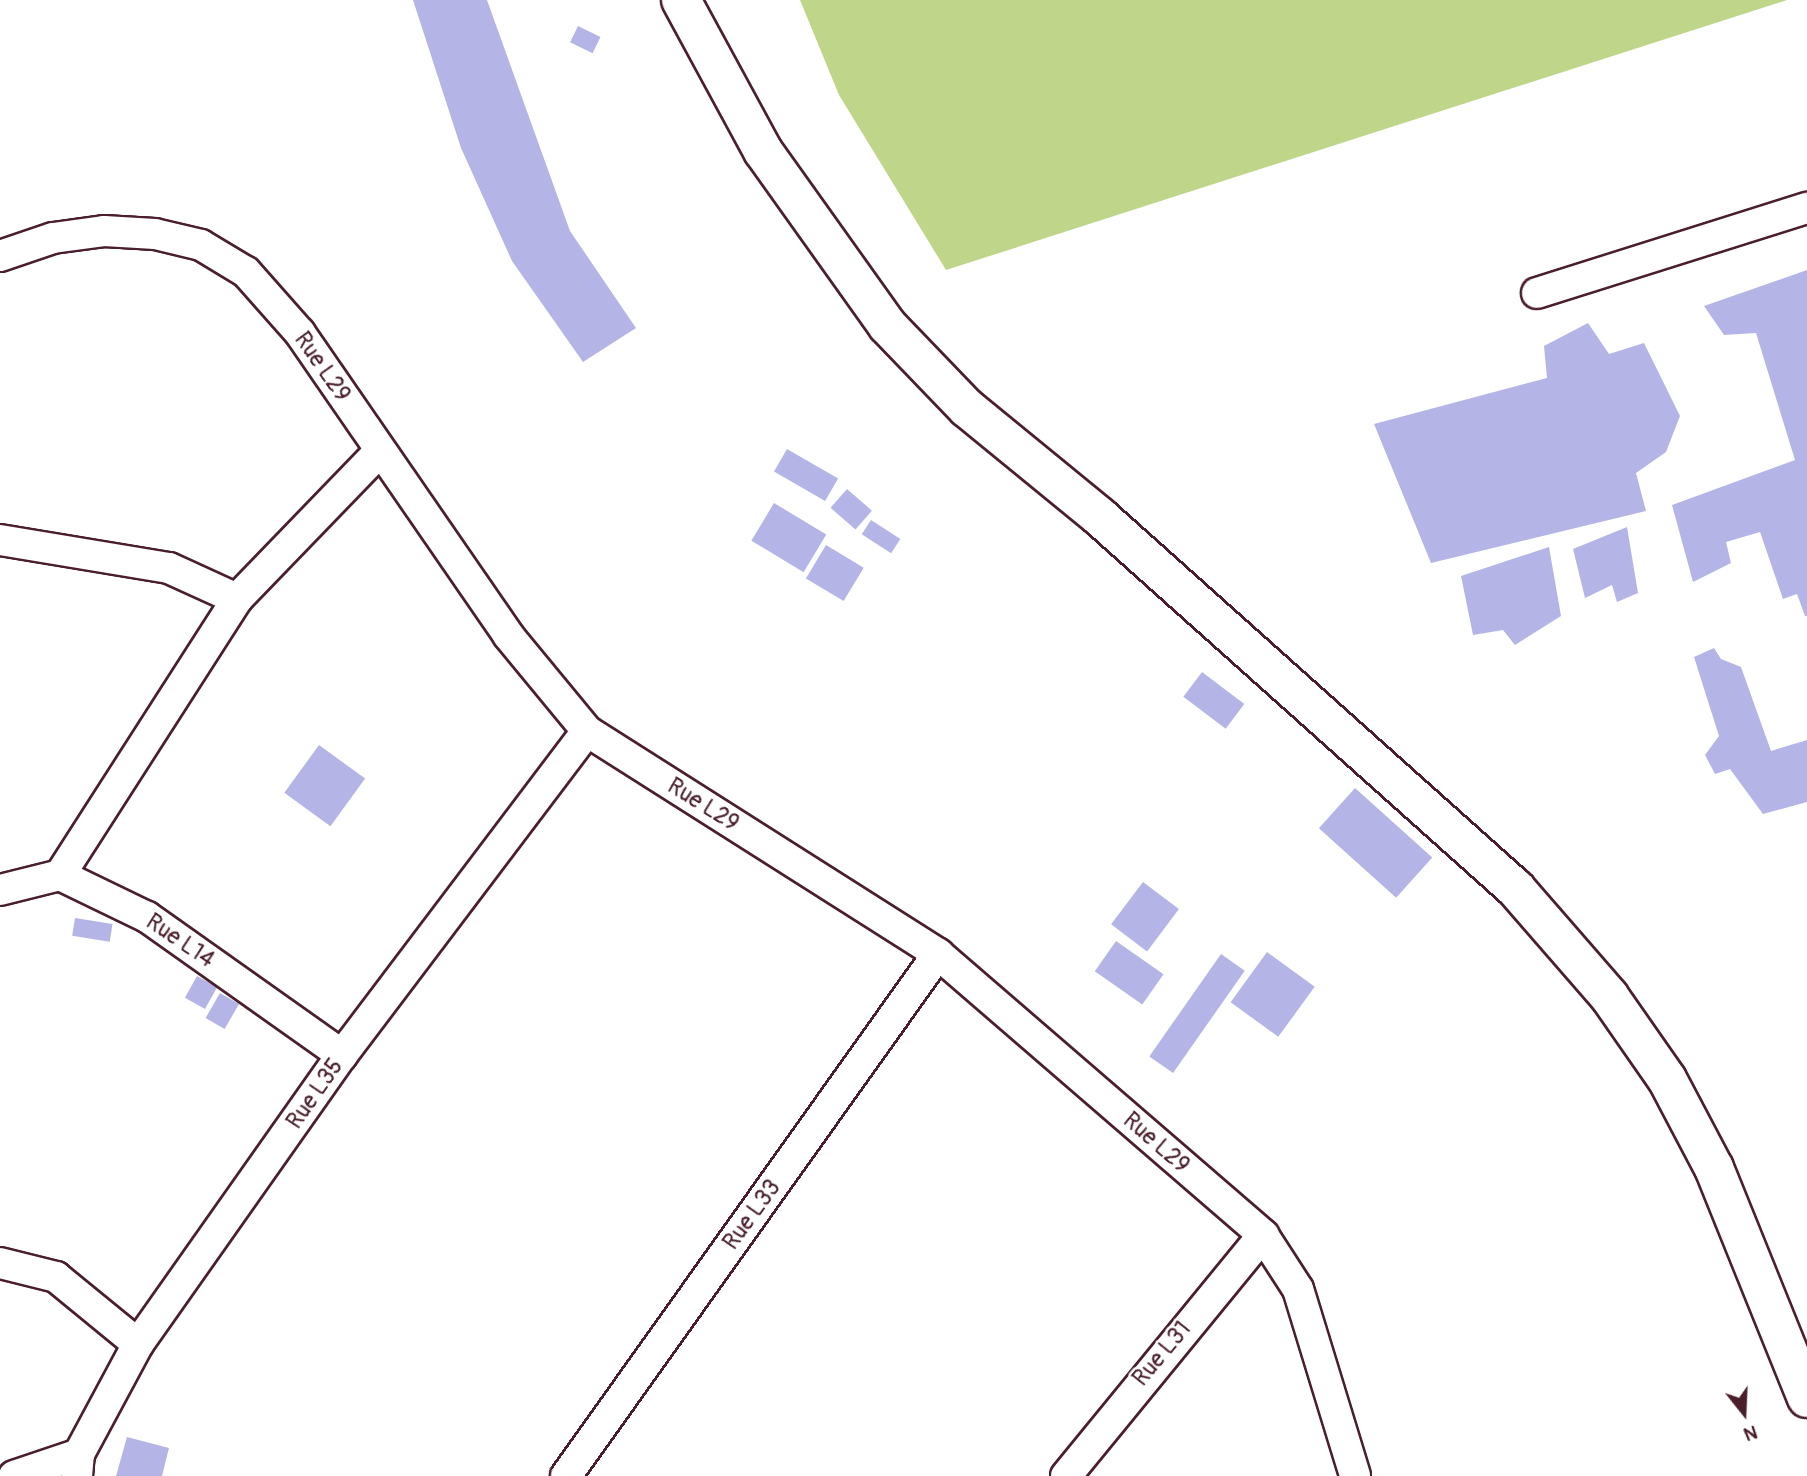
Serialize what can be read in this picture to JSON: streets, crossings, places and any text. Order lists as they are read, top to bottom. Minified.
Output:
{"streets":{"street":["Rue L29","Rue L14","Rue L35","Rue L33","Rue L31"]},"crossings":[["Rue L29","Rue L35"],["Rue L29","Rue L33"],["Rue L29","Rue L31"],["Rue L14","Rue L35"]],"north":"bottom"}
